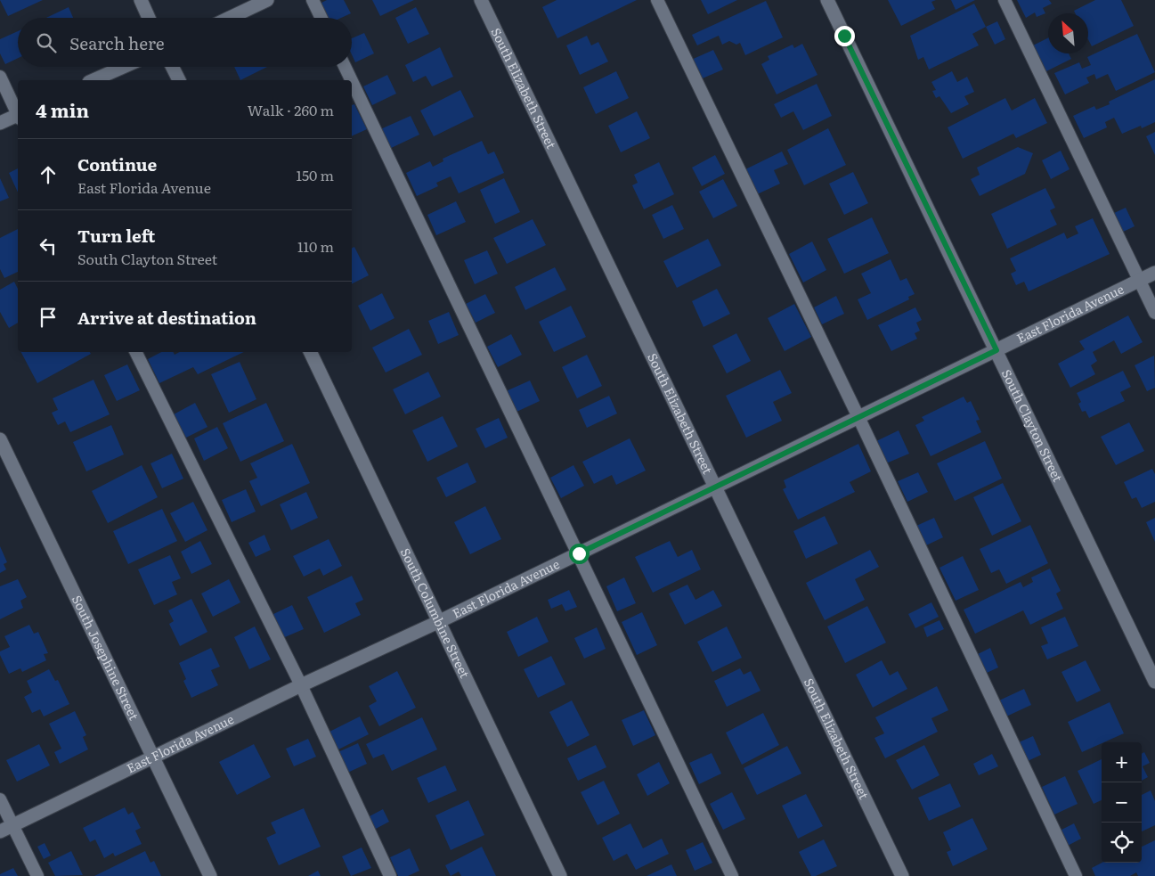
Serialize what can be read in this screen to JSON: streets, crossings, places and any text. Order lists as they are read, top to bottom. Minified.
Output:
{"streets":{"street":["South Elizabeth Street","East Florida Avenue","South Clayton Street","South Columbine Street","South Josephine Street"]},"crossings":[["South Elizabeth Street","East Florida Avenue"],["East Florida Avenue","South Clayton Street"],["East Florida Avenue","South Columbine Street"],["East Florida Avenue","South Josephine Street"]],"north":"top left","page":{"search":"Search here","heading":["4 min","Walk · 260 m"],"list":[["Continue","East Florida Avenue","150 m"],["Turn left","South Clayton Street","110 m"],"Arrive at destination"],"map_buttons":["+","−"]}}
